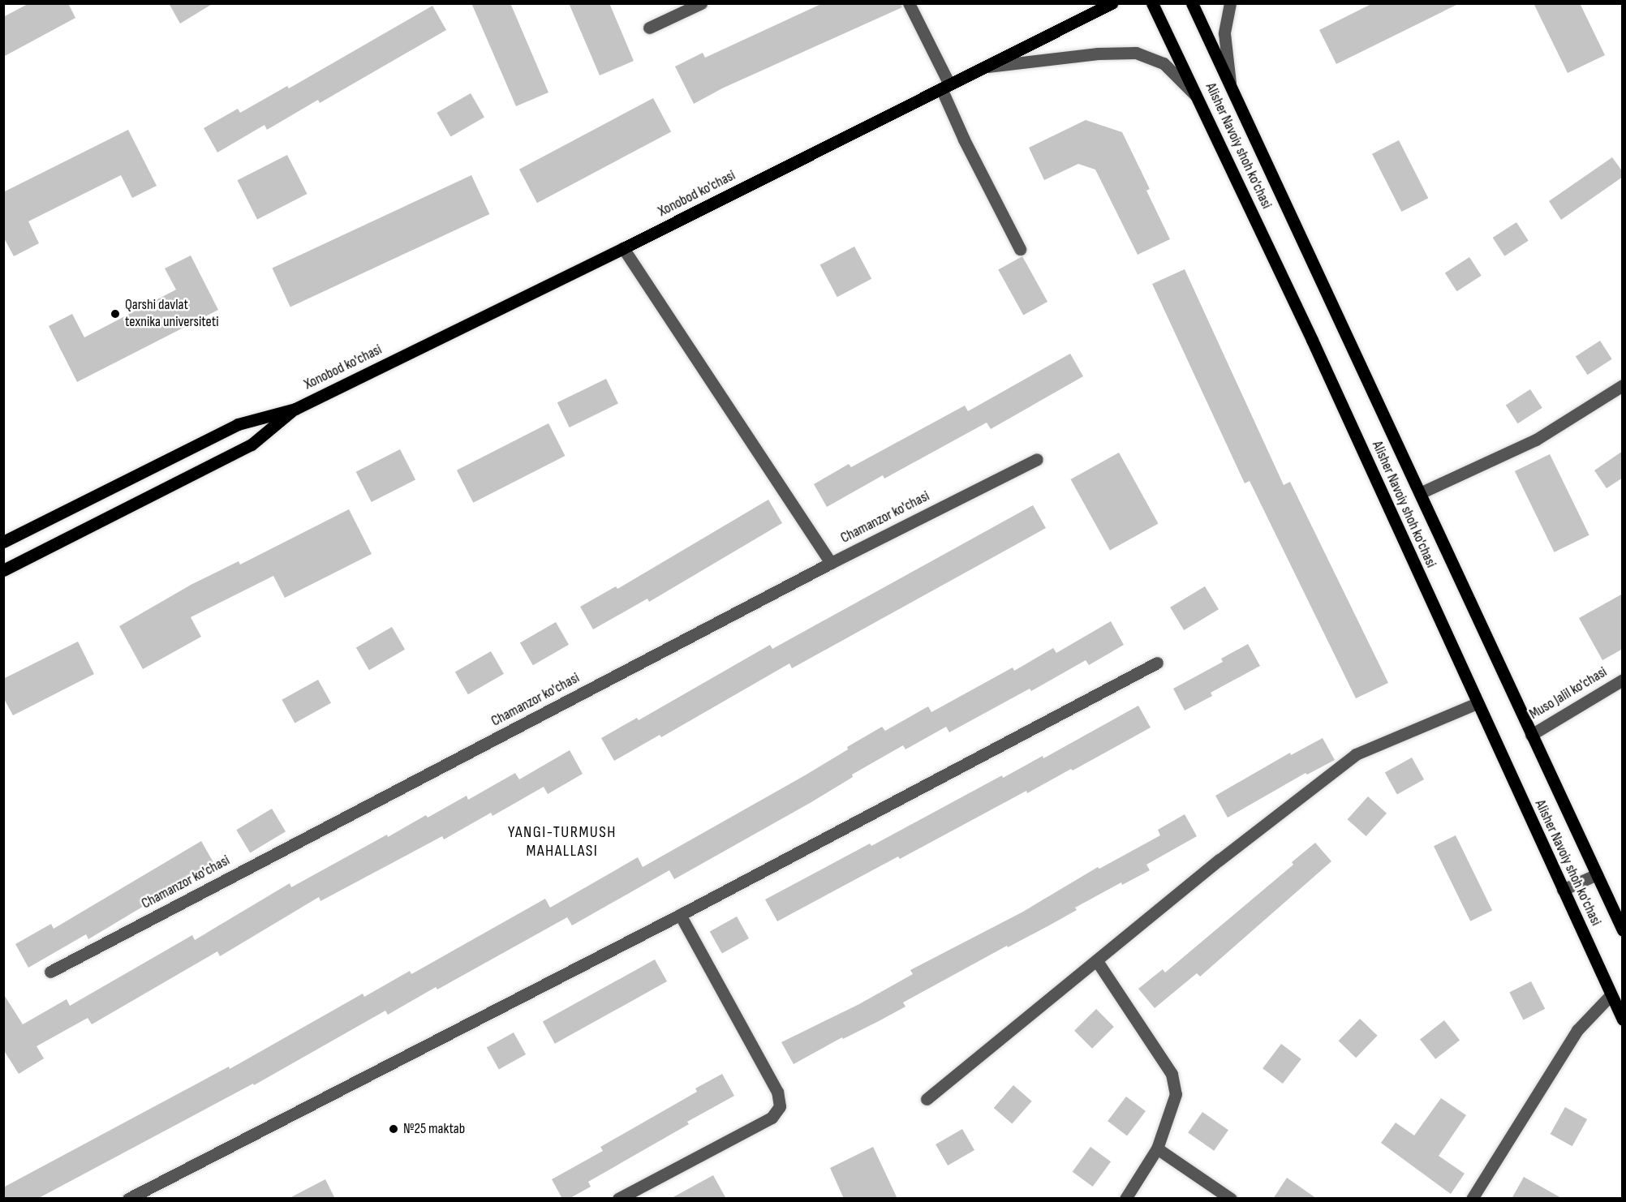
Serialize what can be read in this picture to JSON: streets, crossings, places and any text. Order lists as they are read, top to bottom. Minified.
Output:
{"streets":{"main road":["Alisher Navoiy shoh ko'chasi","Xonobod ko'chasi"],"street":["Chamanzor ko'chasi","Muso Jalil ko'chasi"]},"crossings":[["Alisher Navoiy shoh ko'chasi","Muso Jalil ko'chasi"]],"districts":["YANGI-TURMUSH MAHALLASI"],"places":["Qarshi davlat texnika universiteti","№25 maktab"]}
